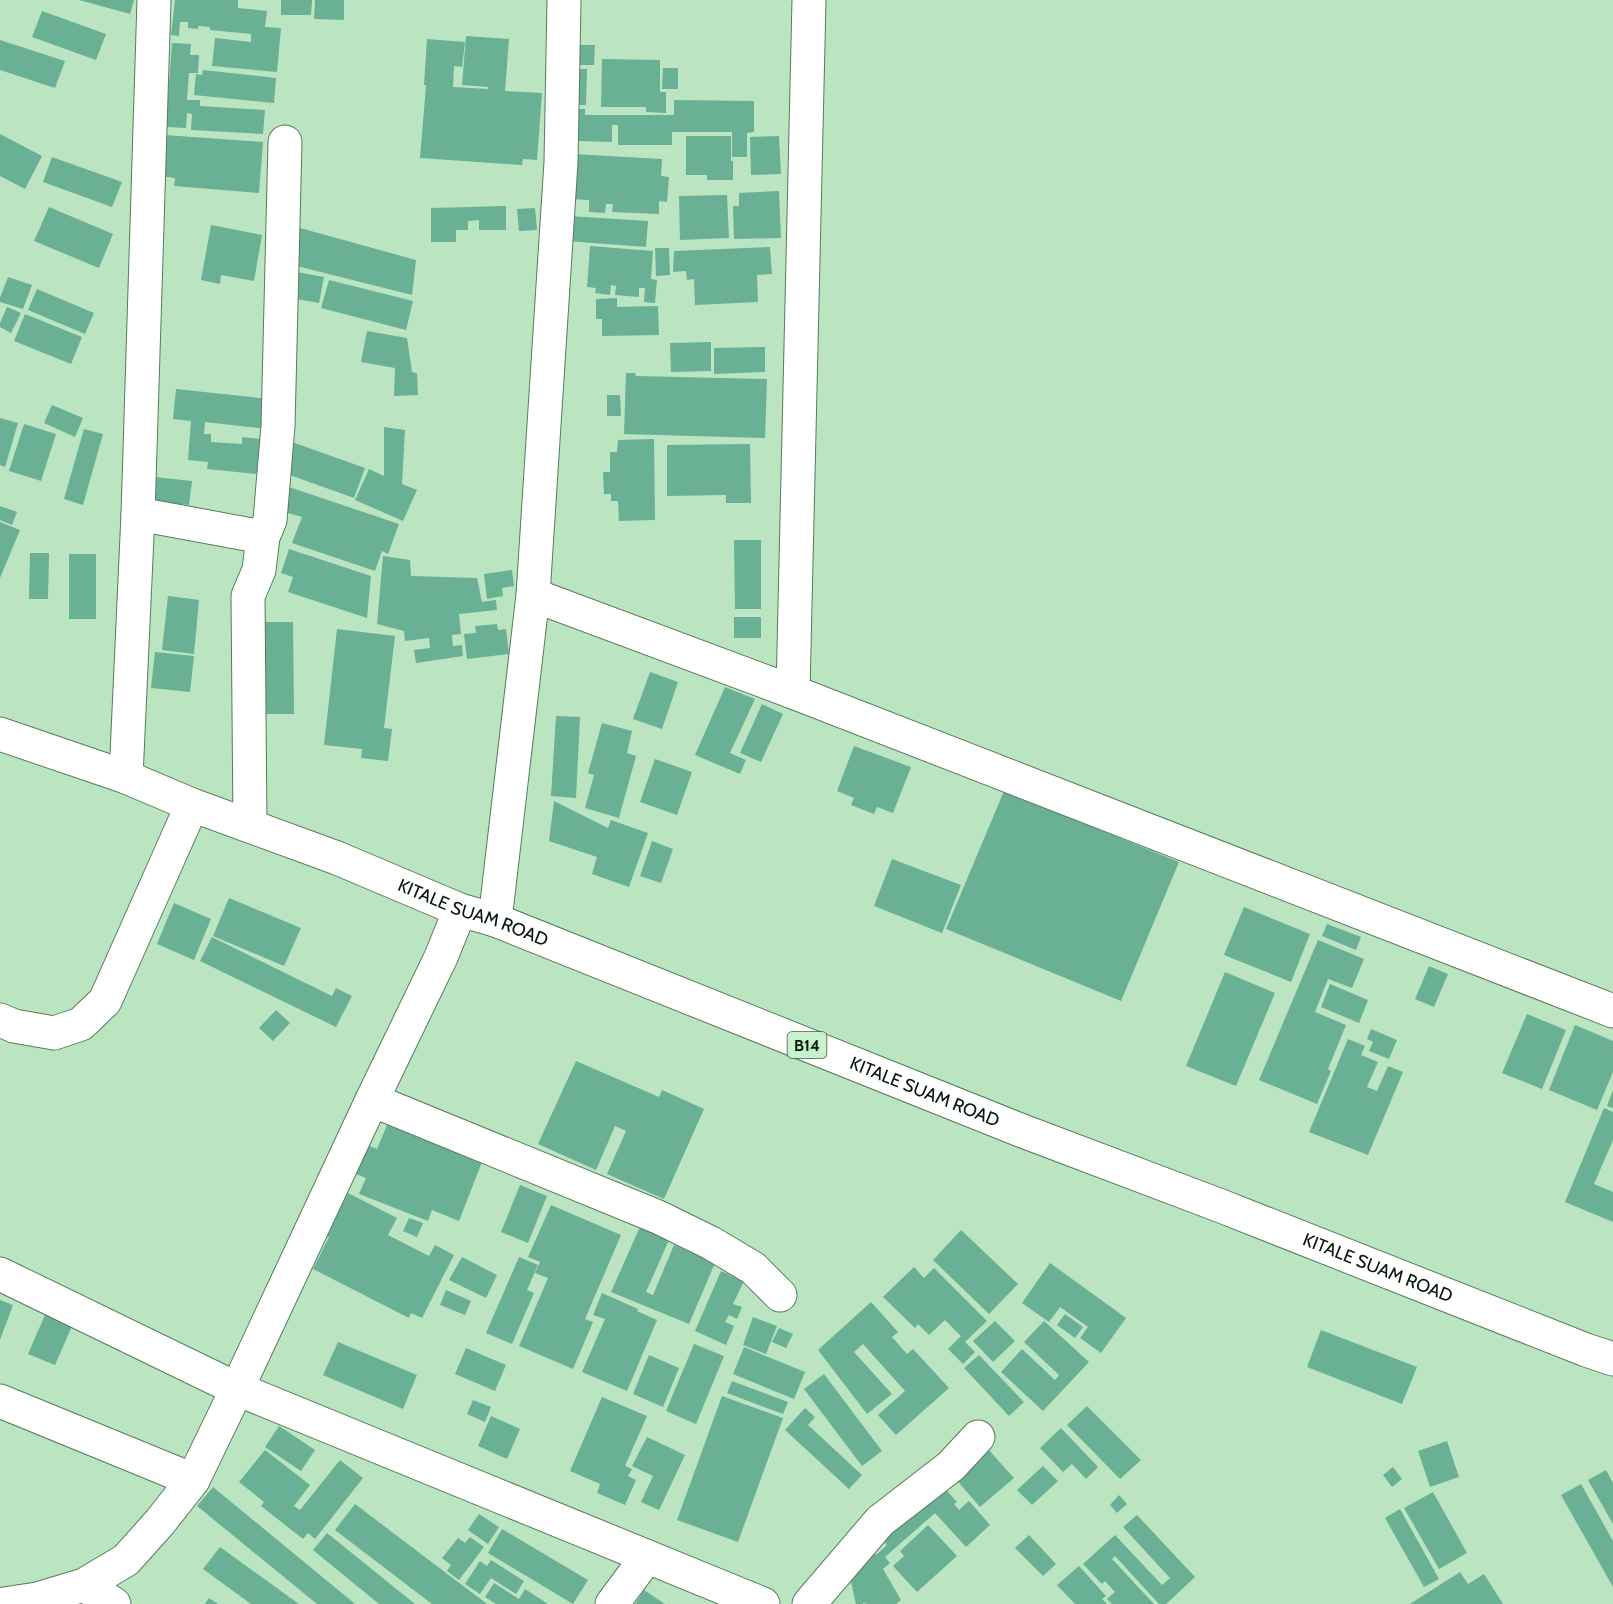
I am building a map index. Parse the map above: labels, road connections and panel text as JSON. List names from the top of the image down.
{
  "streets": {
    "main road": ["KITALE SUAM ROAD", "B14"]
  }
}
